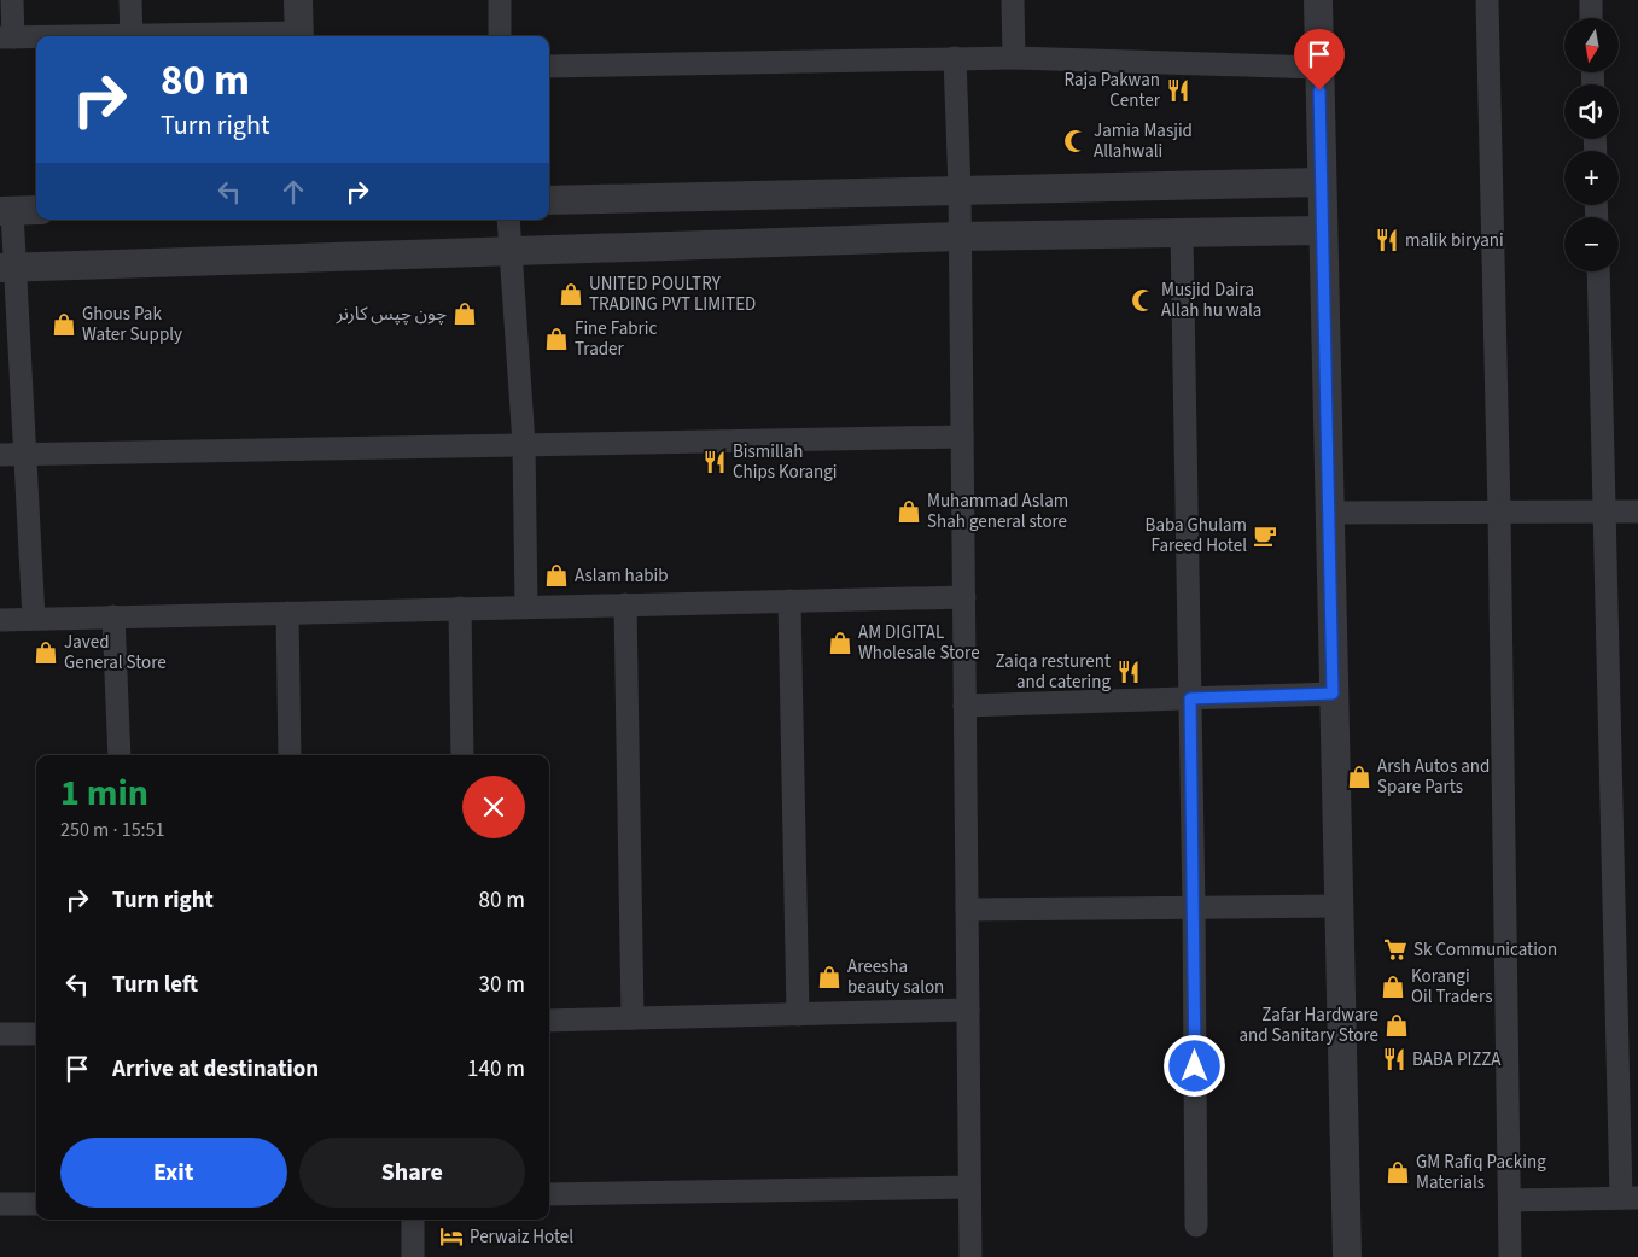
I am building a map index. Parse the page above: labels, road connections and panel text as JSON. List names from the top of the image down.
{
  "places": {
    "restaurant": [
      "Raja Pakwan Center",
      "malik biryani",
      "Bismillah Chips Korangi",
      "Zaiqa resturent and catering",
      "BABA PIZZA"
    ],
    "mosque": ["Jamia Masjid Allahwali", "Musjid Daira Allah hu wala"],
    "shop": [
      "UNITED POULTRY TRADING PVT LIMITED",
      "چون چپس کارنر",
      "Ghous Pak Water Supply",
      "Fine Fabric Trader",
      "Muhammad Aslam Shah general store",
      "Aslam habib",
      "AM DIGITAL Wholesale Store",
      "Javed General Store",
      "Arsh Autos and Spare Parts",
      "Areesha beauty salon",
      "Korangi Oil Traders",
      "Zafar Hardware and Sanitary Store",
      "GM Rafiq Packing Materials"
    ],
    "cafe": ["Baba Ghulam Fareed Hotel"],
    "supermarket": ["Sk Communication"],
    "hotel": ["Perwaiz Hotel"]
  },
  "north": "bottom",
  "page": {
    "map_buttons": ["+", "−"],
    "turn": ["80 m", "Turn right"],
    "heading": ["1 min", "250 m · 15:51"],
    "list": [
      {
        "name": "Turn right",
        "value": "80 m"
      },
      {
        "name": "Turn left",
        "value": "30 m"
      },
      {
        "name": "Arrive at destination",
        "value": "140 m"
      }
    ],
    "buttons": ["Exit", "Share"]
  }
}
